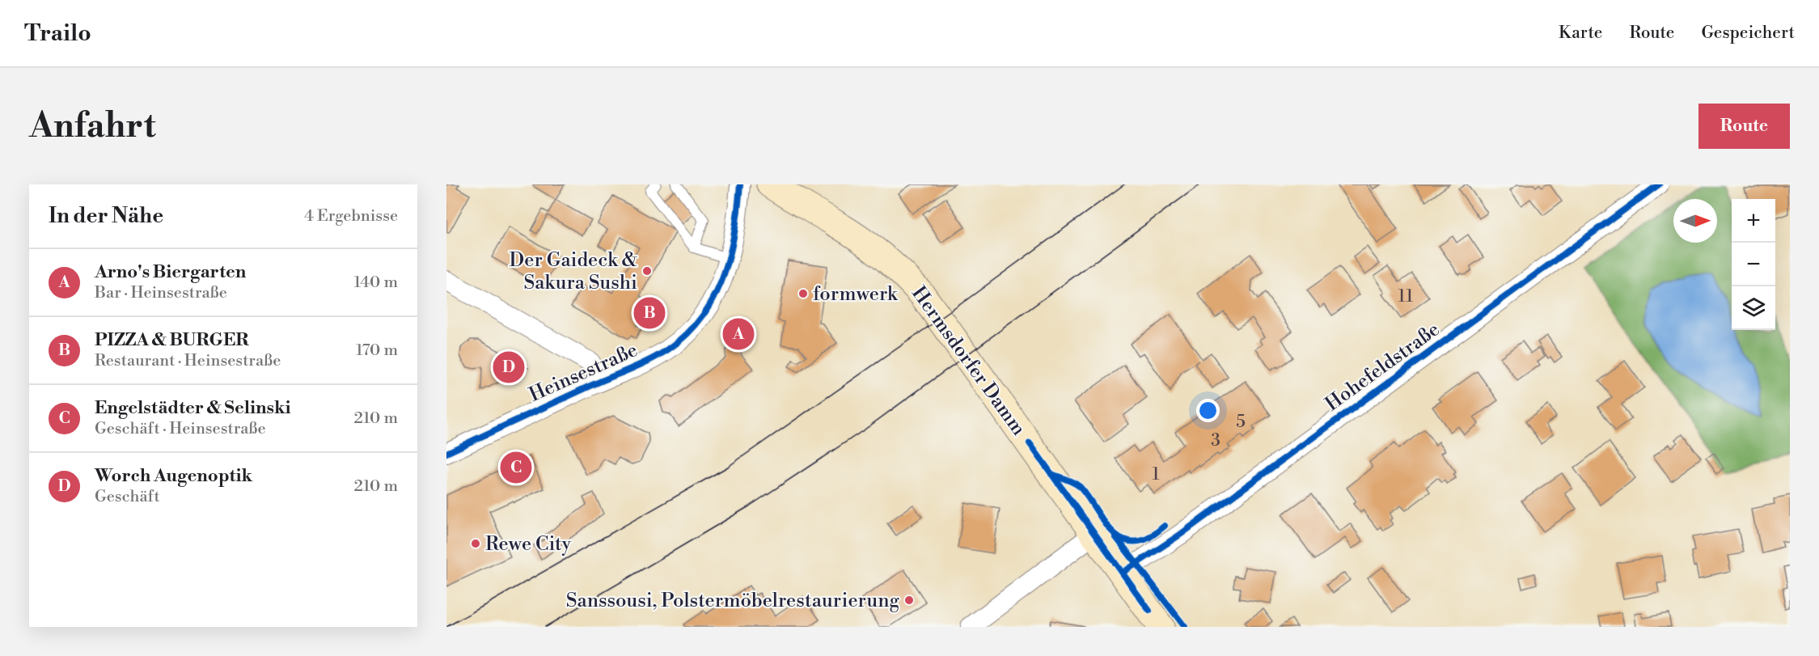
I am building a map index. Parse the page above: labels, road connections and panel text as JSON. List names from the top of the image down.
{
  "streets": {
    "main road": ["Hermsdorfer Damm"],
    "street": ["Hohefeldstraße", "Heinsestraße"]
  },
  "crossings": [
    ["Hermsdorfer Damm", "Hohefeldstraße"]
  ],
  "places": [
    "Der Gaideck & Sakura Sushi",
    "formwerk",
    "Rewe City",
    "Sanssousi, Polstermöbelrestaurierung"
  ],
  "house_numbers": [
    "11",
    "5",
    "3",
    "1"
  ],
  "north": "right",
  "page": {
    "header": "Trailo",
    "nav": ["Karte", "Route", "Gespeichert"],
    "buttons": "Route",
    "title": "Anfahrt",
    "heading": ["In der Nähe", "4 Ergebnisse"],
    "map_buttons": ["+", "−"],
    "list": [
      {
        "mark": "A",
        "name": "Arno's Biergarten",
        "note": "Bar · Heinsestraße",
        "value": "140 m"
      },
      {
        "mark": "B",
        "name": "PIZZA & BURGER",
        "note": "Restaurant · Heinsestraße",
        "value": "170 m"
      },
      {
        "mark": "C",
        "name": "Engelstädter & Selinski",
        "note": "Geschäft · Heinsestraße",
        "value": "210 m"
      },
      {
        "mark": "D",
        "name": "Worch Augenoptik",
        "note": "Geschäft",
        "value": "210 m"
      }
    ],
    "pins": [
      "B",
      "A",
      "D",
      "C"
    ]
  }
}
